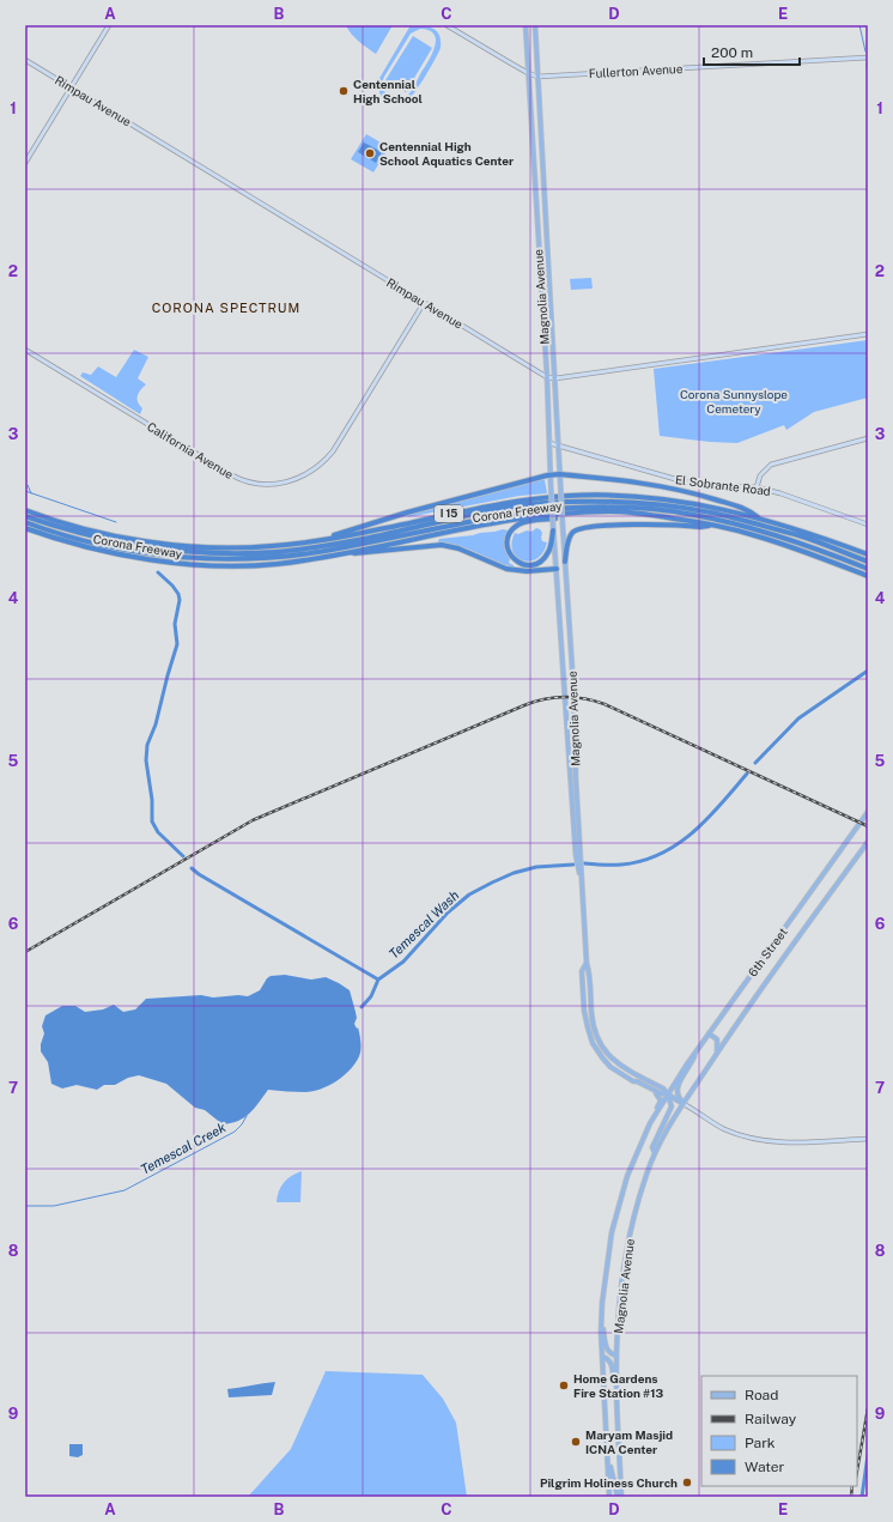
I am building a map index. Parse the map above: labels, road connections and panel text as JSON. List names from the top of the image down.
{
  "streets": {
    "highway": ["Corona Freeway", "I 15"],
    "main road": [
      "Fullerton Avenue",
      "Rimpau Avenue",
      "Magnolia Avenue",
      "California Avenue",
      "El Sobrante Road",
      "6th Street"
    ]
  },
  "crossings": [
    ["Fullerton Avenue", "Magnolia Avenue"],
    ["Rimpau Avenue", "Magnolia Avenue"],
    ["Rimpau Avenue", "California Avenue"],
    ["Magnolia Avenue", "El Sobrante Road"],
    ["Magnolia Avenue", "6th Street"]
  ],
  "districts": ["CORONA SPECTRUM"],
  "water": ["Temescal Wash", "Temescal Creek"],
  "parks": ["Corona Sunnyslope Cemetery"],
  "places": [
    "Centennial High School",
    "Centennial High School Aquatics Center",
    "Home Gardens Fire Station #13",
    "Maryam Masjid ICNA Center",
    "Pilgrim Holiness Church"
  ],
  "legend": [
    "Road",
    "Railway",
    "Park",
    "Water"
  ],
  "scale_bar": "200 m",
  "grid": {
    "columns": [
      "A",
      "B",
      "C",
      "D",
      "E"
    ],
    "rows": [
      "1",
      "2",
      "3",
      "4",
      "5",
      "6",
      "7",
      "8",
      "9"
    ]
  }
}
